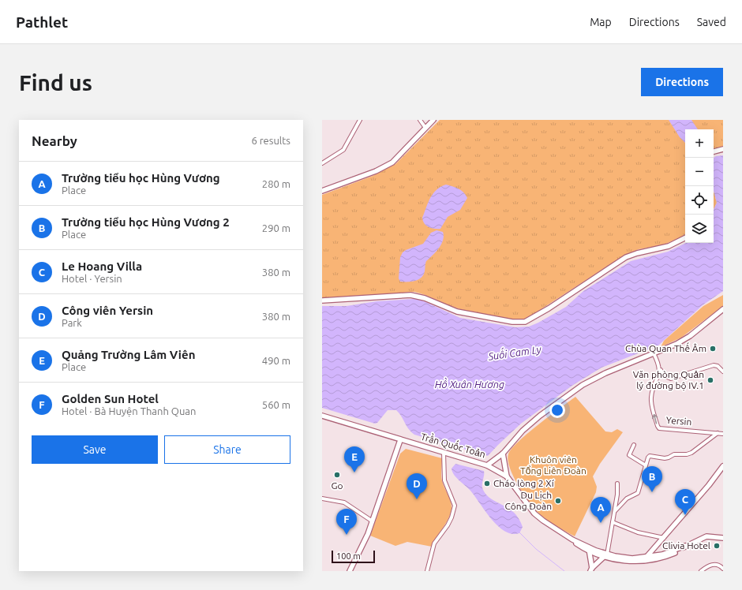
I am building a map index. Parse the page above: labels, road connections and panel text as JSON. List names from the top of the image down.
{
  "streets": {
    "main road": ["Trần Quốc Toản"],
    "street": ["Yersin"]
  },
  "water": ["Suối Cam Ly", "Hồ Xuân Hương"],
  "parks": ["Khuôn viên Tổng Liên Đoàn"],
  "places": [
    "Chùa Quan Thế Âm",
    "Văn phòng Quản lý đường bộ IV.1",
    "Go",
    "Cháo lòng 2 Xí",
    "Du Lịch Công Đoàn",
    "Clivia Hotel"
  ],
  "scale_bar": "100 m",
  "page": {
    "header": "Pathlet",
    "nav": ["Map", "Directions", "Saved"],
    "buttons": [
      "Directions",
      ["Save", "Share"]
    ],
    "title": "Find us",
    "heading": ["Nearby", "6 results"],
    "map_buttons": ["+", "−"],
    "list": [
      {
        "mark": "A",
        "name": "Trường tiểu học Hùng Vương",
        "note": "Place",
        "value": "280 m"
      },
      {
        "mark": "B",
        "name": "Trường tiểu học Hùng Vương 2",
        "note": "Place",
        "value": "290 m"
      },
      {
        "mark": "C",
        "name": "Le Hoang Villa",
        "note": "Hotel · Yersin",
        "value": "380 m"
      },
      {
        "mark": "D",
        "name": "Công viên Yersin",
        "note": "Park",
        "value": "380 m"
      },
      {
        "mark": "E",
        "name": "Quảng Trường Lâm Viên",
        "note": "Place",
        "value": "490 m"
      },
      {
        "mark": "F",
        "name": "Golden Sun Hotel",
        "note": "Hotel · Bà Huyện Thanh Quan",
        "value": "560 m"
      }
    ],
    "pins": [
      "E",
      "B",
      "D",
      "C",
      "A",
      "F"
    ],
    "scale": "100 m"
  }
}
